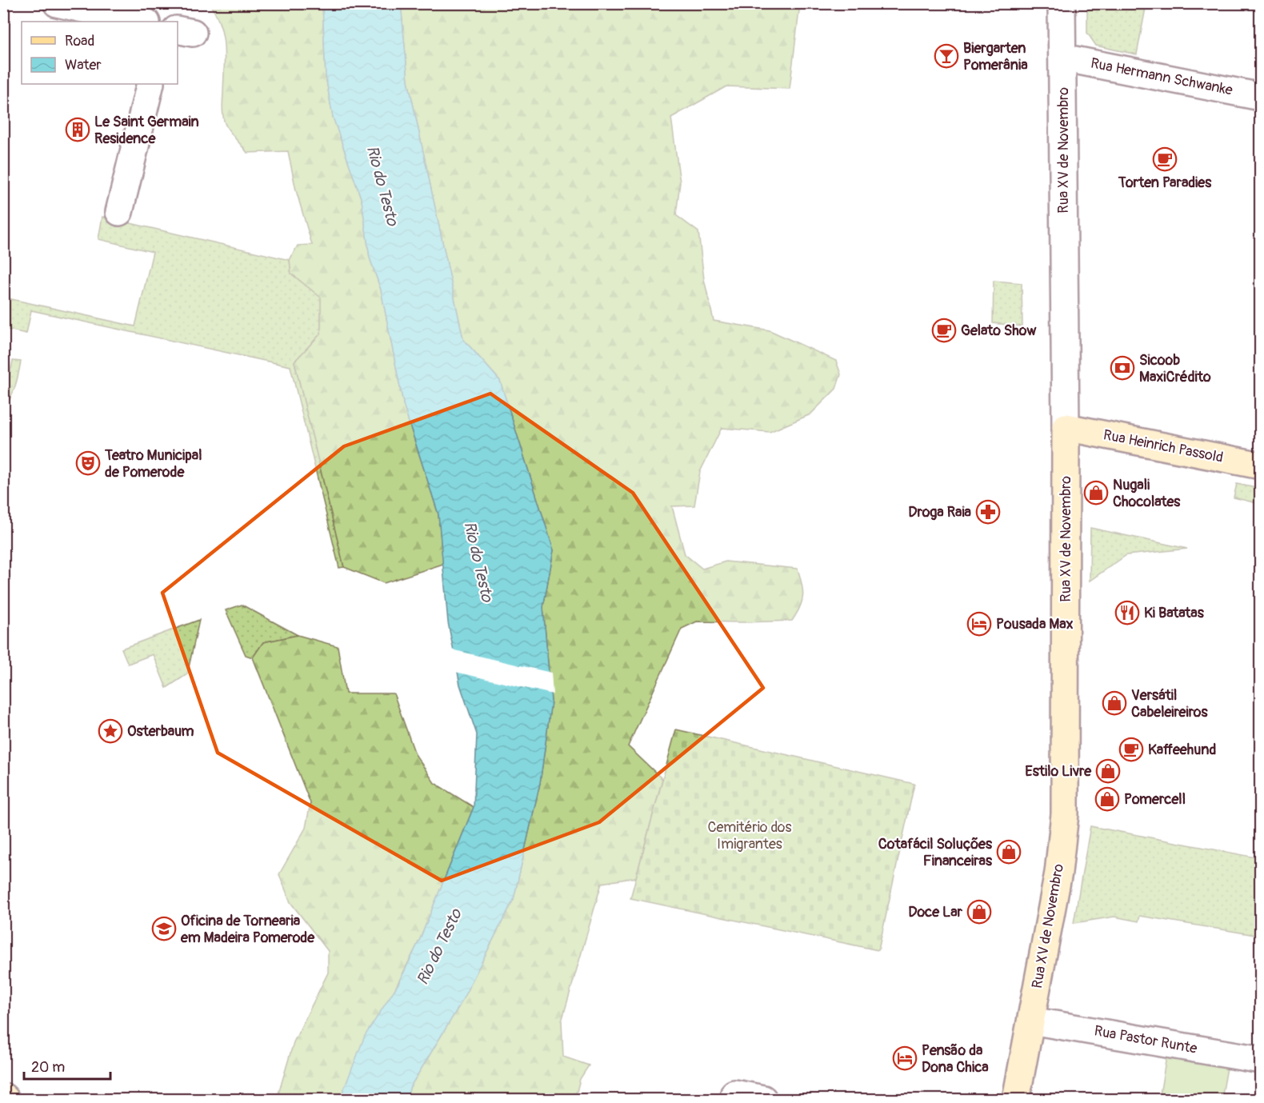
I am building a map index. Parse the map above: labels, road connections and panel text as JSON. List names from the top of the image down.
{
  "streets": {
    "main road": ["Rua XV de Novembro", "Rua Heinrich Passold"],
    "street": ["Rua Hermann Schwanke", "Rua Pastor Runte"]
  },
  "crossings": [
    ["Rua Hermann Schwanke", "Rua XV de Novembro"],
    ["Rua XV de Novembro", "Rua Heinrich Passold"],
    ["Rua XV de Novembro", "Rua Pastor Runte"]
  ],
  "water": ["Rio do Testo"],
  "parks": ["Cemitério dos Imigrantes"],
  "places": {
    "bar": ["Biergarten Pomerânia"],
    "building": ["Le Saint Germain Residence"],
    "cafe": ["Torten Paradies", "Gelato Show", "Kaffeehund"],
    "bank": ["Sicoob MaxiCrédito"],
    "theatre": ["Teatro Municipal de Pomerode"],
    "shop": [
      "Nugali Chocolates",
      "Versátil Cabeleireiros",
      "Estilo Livre",
      "Pomercell",
      "Cotafácil Soluções Financeiras",
      "Doce Lar"
    ],
    "pharmacy": ["Droga Raia"],
    "restaurant": ["Ki Batatas"],
    "hotel": ["Pousada Max", "Pensão da Dona Chica"],
    "place": ["Osterbaum"],
    "school or university": ["Oficina de Tornearia em Madeira Pomerode"]
  },
  "legend": ["Road", "Water"],
  "scale_bar": "20 m"
}
